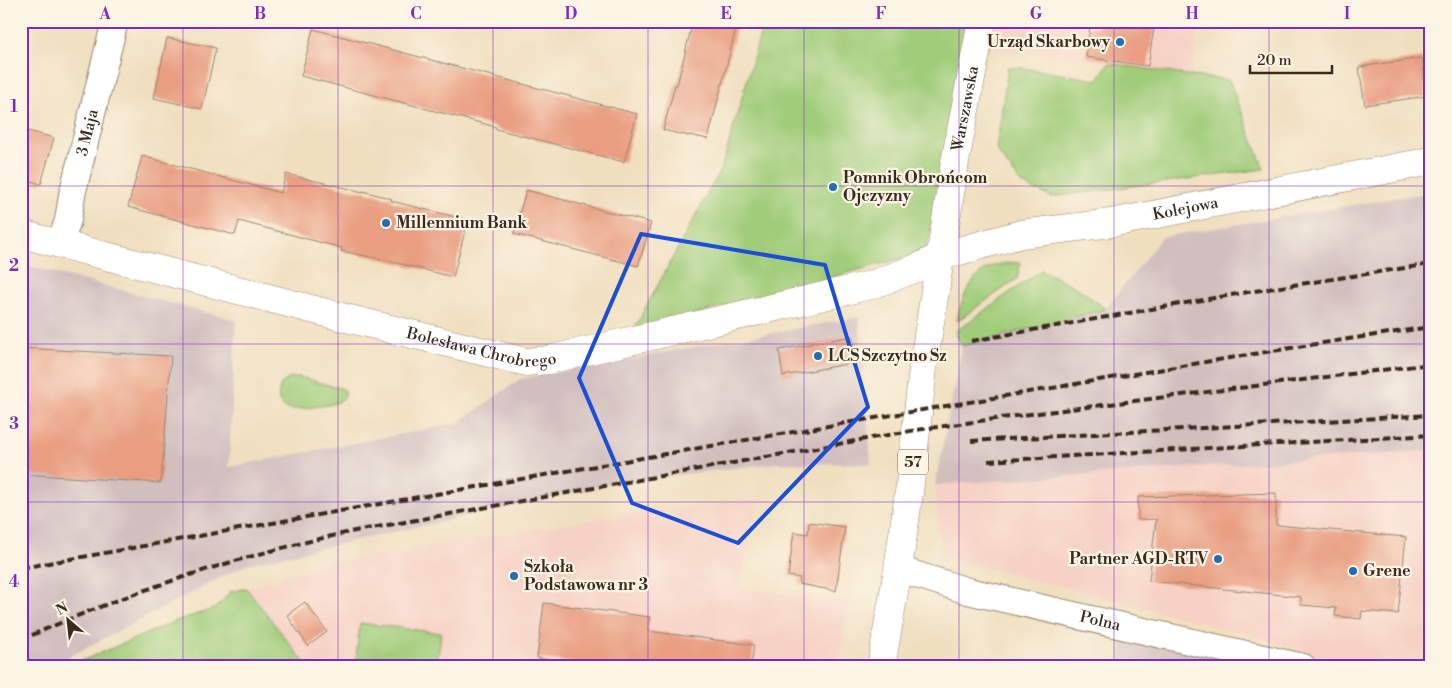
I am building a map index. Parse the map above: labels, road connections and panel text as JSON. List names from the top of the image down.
{
  "streets": {
    "street": [
      "Warszawska",
      "3 Maja",
      "Kolejowa",
      "Bolesława Chrobrego",
      "57",
      "Polna"
    ]
  },
  "crossings": [
    ["Warszawska", "Kolejowa"],
    ["Warszawska", "Bolesława Chrobrego"],
    ["Warszawska", "57"],
    ["3 Maja", "Bolesława Chrobrego"],
    ["Kolejowa", "Bolesława Chrobrego"],
    ["Kolejowa", "57"],
    ["Bolesława Chrobrego", "57"],
    ["57", "Polna"]
  ],
  "places": [
    "Urząd Skarbowy",
    "Pomnik Obrońcom Ojczyzny",
    "Millennium Bank",
    "LCS Szczytno Sz",
    "Partner AGD-RTV",
    "Grene",
    "Szkoła Podstawowa nr 3"
  ],
  "scale_bar": "20 m",
  "north": "top left",
  "grid": {
    "columns": [
      "A",
      "B",
      "C",
      "D",
      "E",
      "F",
      "G",
      "H",
      "I"
    ],
    "rows": [
      "1",
      "2",
      "3",
      "4"
    ]
  }
}
